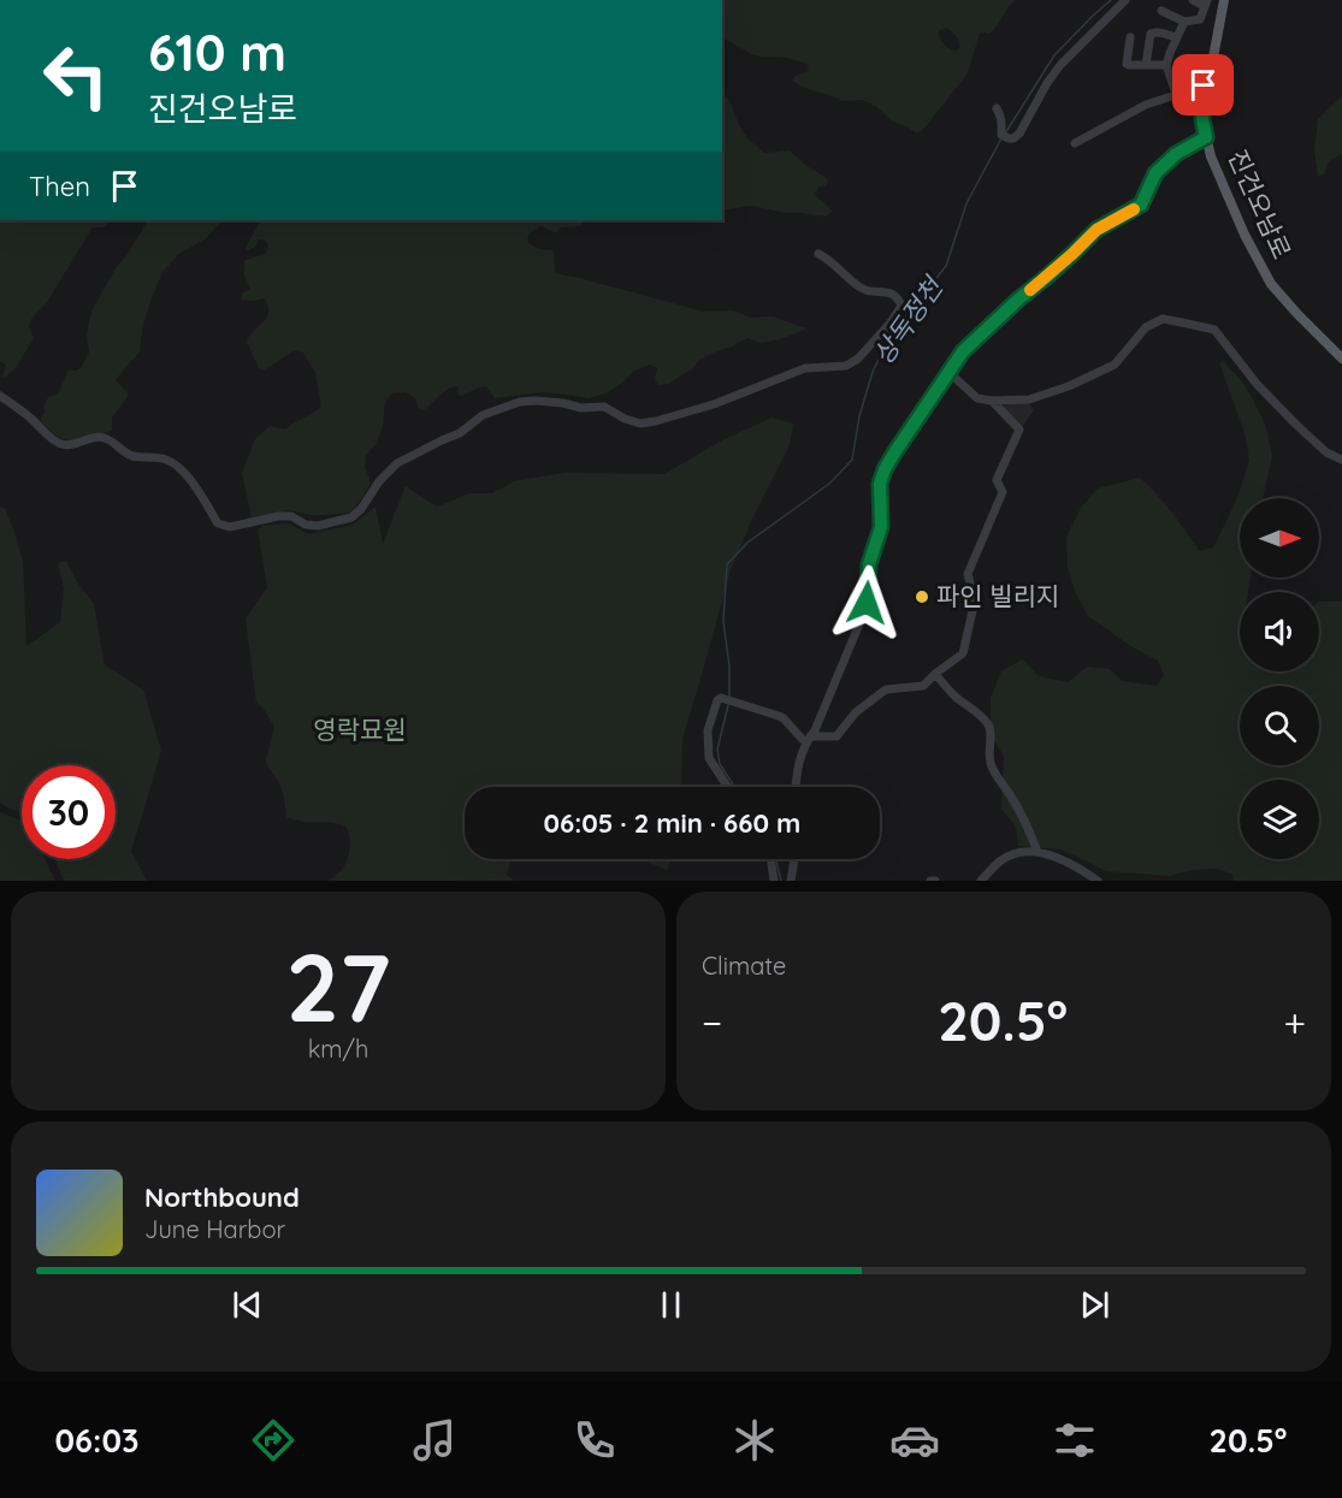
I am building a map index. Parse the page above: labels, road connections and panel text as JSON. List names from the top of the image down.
{
  "streets": {
    "main road": ["진건오남로"]
  },
  "water": ["상독정천"],
  "parks": ["영락묘원"],
  "places": ["파인 빌리지"],
  "north": "right",
  "page": {
    "turn": ["610 m", "진건오남로"],
    "then": "Then",
    "limit": "30",
    "trip": "06:05 · 2 min · 660 m",
    "tile": [
      ["27", "km/h"],
      "Climate"
    ],
    "heat": ["−", "20.5°", "+"],
    "song": ["Northbound", "June Harbor"],
    "tabs": ["06:03", "20.5°"]
  }
}
